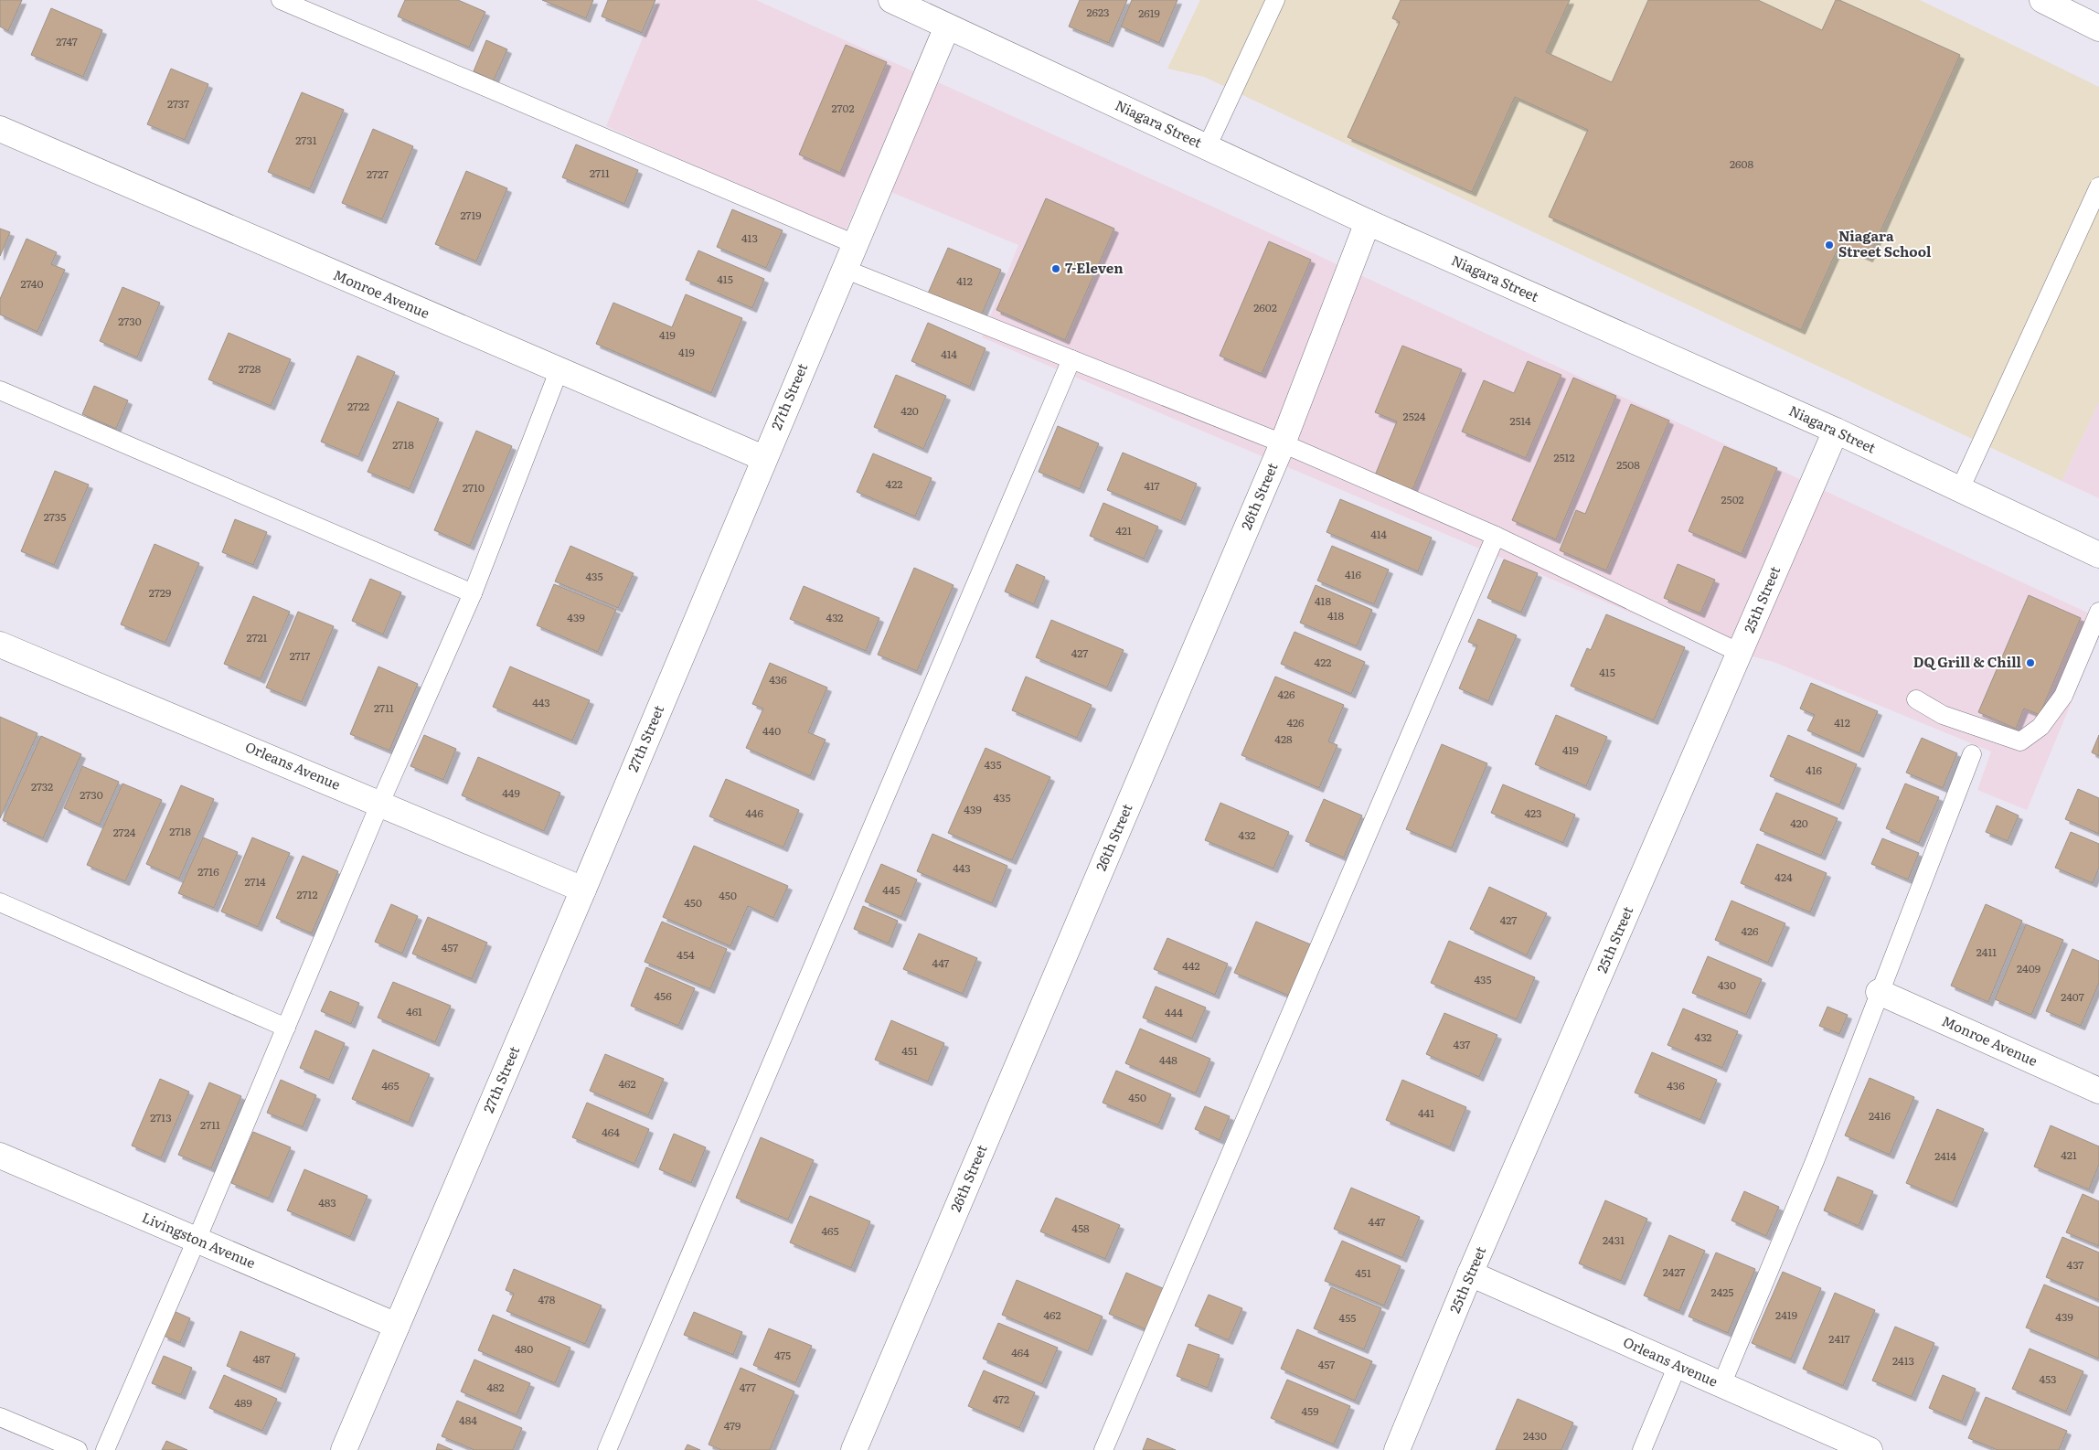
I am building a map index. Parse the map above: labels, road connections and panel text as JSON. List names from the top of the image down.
{
  "streets": {
    "street": [
      "Niagara Street",
      "Monroe Avenue",
      "27th Street",
      "26th Street",
      "25th Street",
      "Orleans Avenue",
      "Livingston Avenue"
    ]
  },
  "crossings": [
    ["Niagara Street", "27th Street"],
    ["Niagara Street", "26th Street"],
    ["Niagara Street", "25th Street"],
    ["Monroe Avenue", "27th Street"],
    ["27th Street", "Orleans Avenue"],
    ["27th Street", "Livingston Avenue"],
    ["25th Street", "Orleans Avenue"]
  ],
  "places": ["Niagara Street School", "7-Eleven", "DQ Grill & Chill"],
  "house_numbers": [
    "2623",
    "2619",
    "2747",
    "2737",
    "2702",
    "2731",
    "2608",
    "2711",
    "2727",
    "2719",
    "413",
    "415",
    "412",
    "2740",
    "2602",
    "2730",
    "419",
    "419",
    "414",
    "2728",
    "2722",
    "420",
    "2524",
    "2514",
    "2718",
    "2512",
    "2508",
    "422",
    "417",
    "2710",
    "2502",
    "2735",
    "421",
    "414",
    "416",
    "435",
    "2729",
    "418",
    "418",
    "439",
    "432",
    "2721",
    "427",
    "2717",
    "422",
    "415",
    "436",
    "426",
    "443",
    "2711",
    "426",
    "412",
    "440",
    "428",
    "419",
    "435",
    "416",
    "2732",
    "449",
    "2730",
    "435",
    "439",
    "446",
    "423",
    "420",
    "2718",
    "2724",
    "432",
    "443",
    "2716",
    "424",
    "2714",
    "445",
    "2712",
    "450",
    "450",
    "427",
    "426",
    "457",
    "2411",
    "454",
    "447",
    "442",
    "2409",
    "435",
    "430",
    "456",
    "2407",
    "461",
    "444",
    "432",
    "437",
    "451",
    "448",
    "462",
    "465",
    "436",
    "450",
    "441",
    "2416",
    "2713",
    "2711",
    "464",
    "421",
    "2414",
    "483",
    "447",
    "458",
    "465",
    "2431",
    "437",
    "2427",
    "451",
    "2425",
    "478",
    "462",
    "2419",
    "439",
    "455",
    "2417",
    "480",
    "464",
    "475",
    "487",
    "2413",
    "457",
    "453",
    "482",
    "477",
    "472",
    "489",
    "459",
    "484",
    "479",
    "2430"
  ]
}
